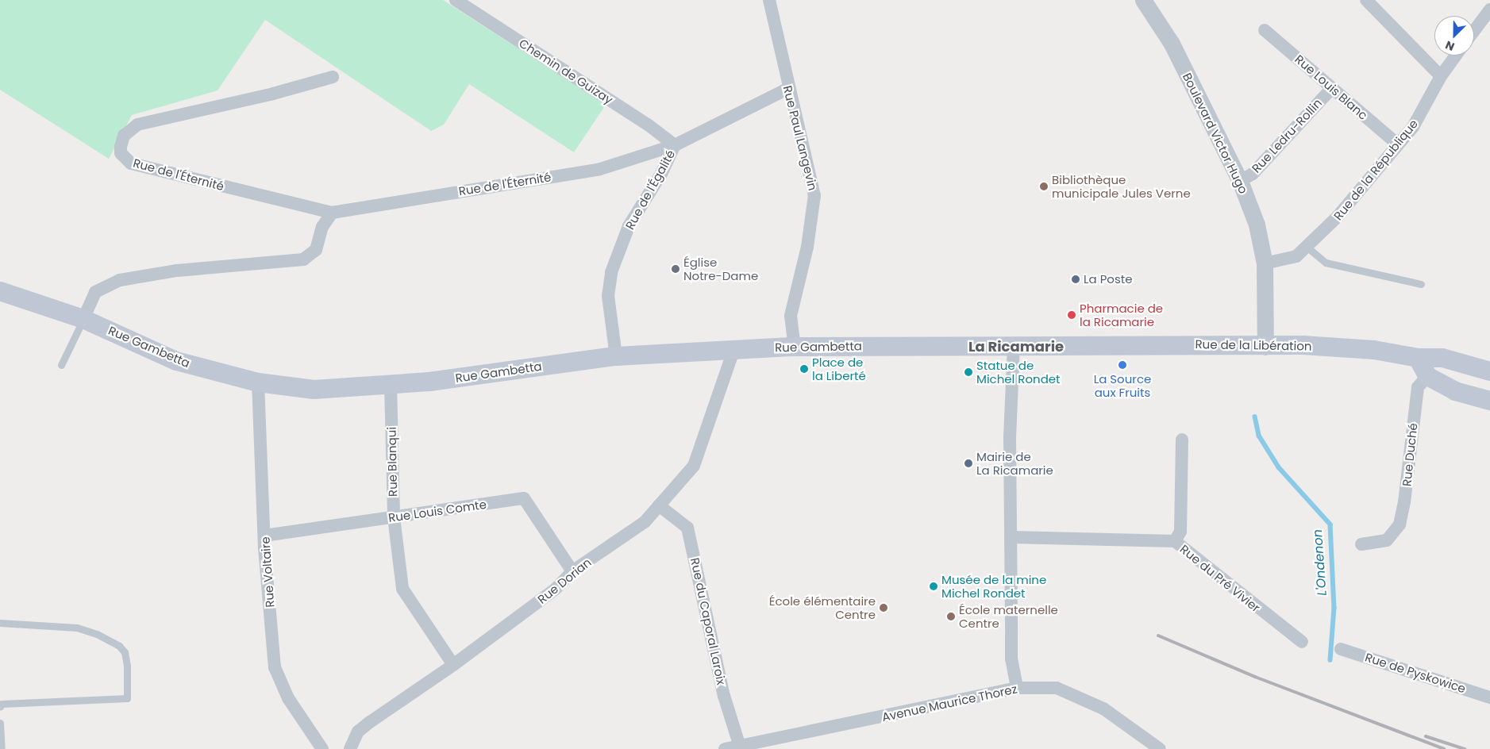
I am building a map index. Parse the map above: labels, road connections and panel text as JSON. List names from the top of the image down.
{
  "streets": {
    "main road": ["Rue de la Libération", "Rue Gambetta"],
    "street": [
      "Chemin de Guizay",
      "Rue Louis Blanc",
      "Boulevard Victor Hugo",
      "Rue Ledru-Rollin",
      "Rue Paul Langevin",
      "Rue de la République",
      "Rue de l'Éternité",
      "Rue de l'Égalité",
      "Rue Duché",
      "Rue Blanqui",
      "Rue Louis Comte",
      "Rue Voltaire",
      "Rue du Pré Vivier",
      "Rue Dorian",
      "Rue du Caporal Laroix",
      "Rue de Pyskowice",
      "Avenue Maurice Thorez"
    ]
  },
  "crossings": [
    ["Chemin de Guizay", "Rue de l'Éternité"],
    ["Chemin de Guizay", "Rue de l'Égalité"],
    ["Rue Louis Blanc", "Rue Ledru-Rollin"],
    ["Rue Louis Blanc", "Rue de la République"],
    ["Boulevard Victor Hugo", "Rue Ledru-Rollin"],
    ["Boulevard Victor Hugo", "Rue de la République"],
    ["Boulevard Victor Hugo", "Rue de la Libération"],
    ["Rue Paul Langevin", "Rue de l'Égalité"],
    ["Rue Paul Langevin", "Rue Gambetta"],
    ["Rue de l'Éternité", "Rue de l'Égalité"],
    ["Rue de l'Égalité", "Rue Gambetta"],
    ["Rue de la Libération", "Rue Gambetta"],
    ["Rue Gambetta", "Rue Blanqui"],
    ["Rue Gambetta", "Rue Voltaire"],
    ["Rue Gambetta", "Rue Dorian"],
    ["Rue Blanqui", "Rue Louis Comte"],
    ["Rue Blanqui", "Rue Dorian"],
    ["Rue Louis Comte", "Rue Voltaire"],
    ["Rue Louis Comte", "Rue Dorian"],
    ["Rue Dorian", "Rue du Caporal Laroix"],
    ["Rue du Caporal Laroix", "Avenue Maurice Thorez"]
  ],
  "districts": ["La Ricamarie"],
  "water": ["L'Ondenon"],
  "places": [
    "Bibliothèque municipale Jules Verne",
    "Église Notre-Dame",
    "La Poste",
    "Pharmacie de la Ricamarie",
    "La Source aux Fruits",
    "Place de la Liberté",
    "Statue de Michel Rondet",
    "Mairie de La Ricamarie",
    "Musée de la mine Michel Rondet",
    "École élémentaire Centre",
    "École maternelle Centre"
  ],
  "north": "bottom left"
}
